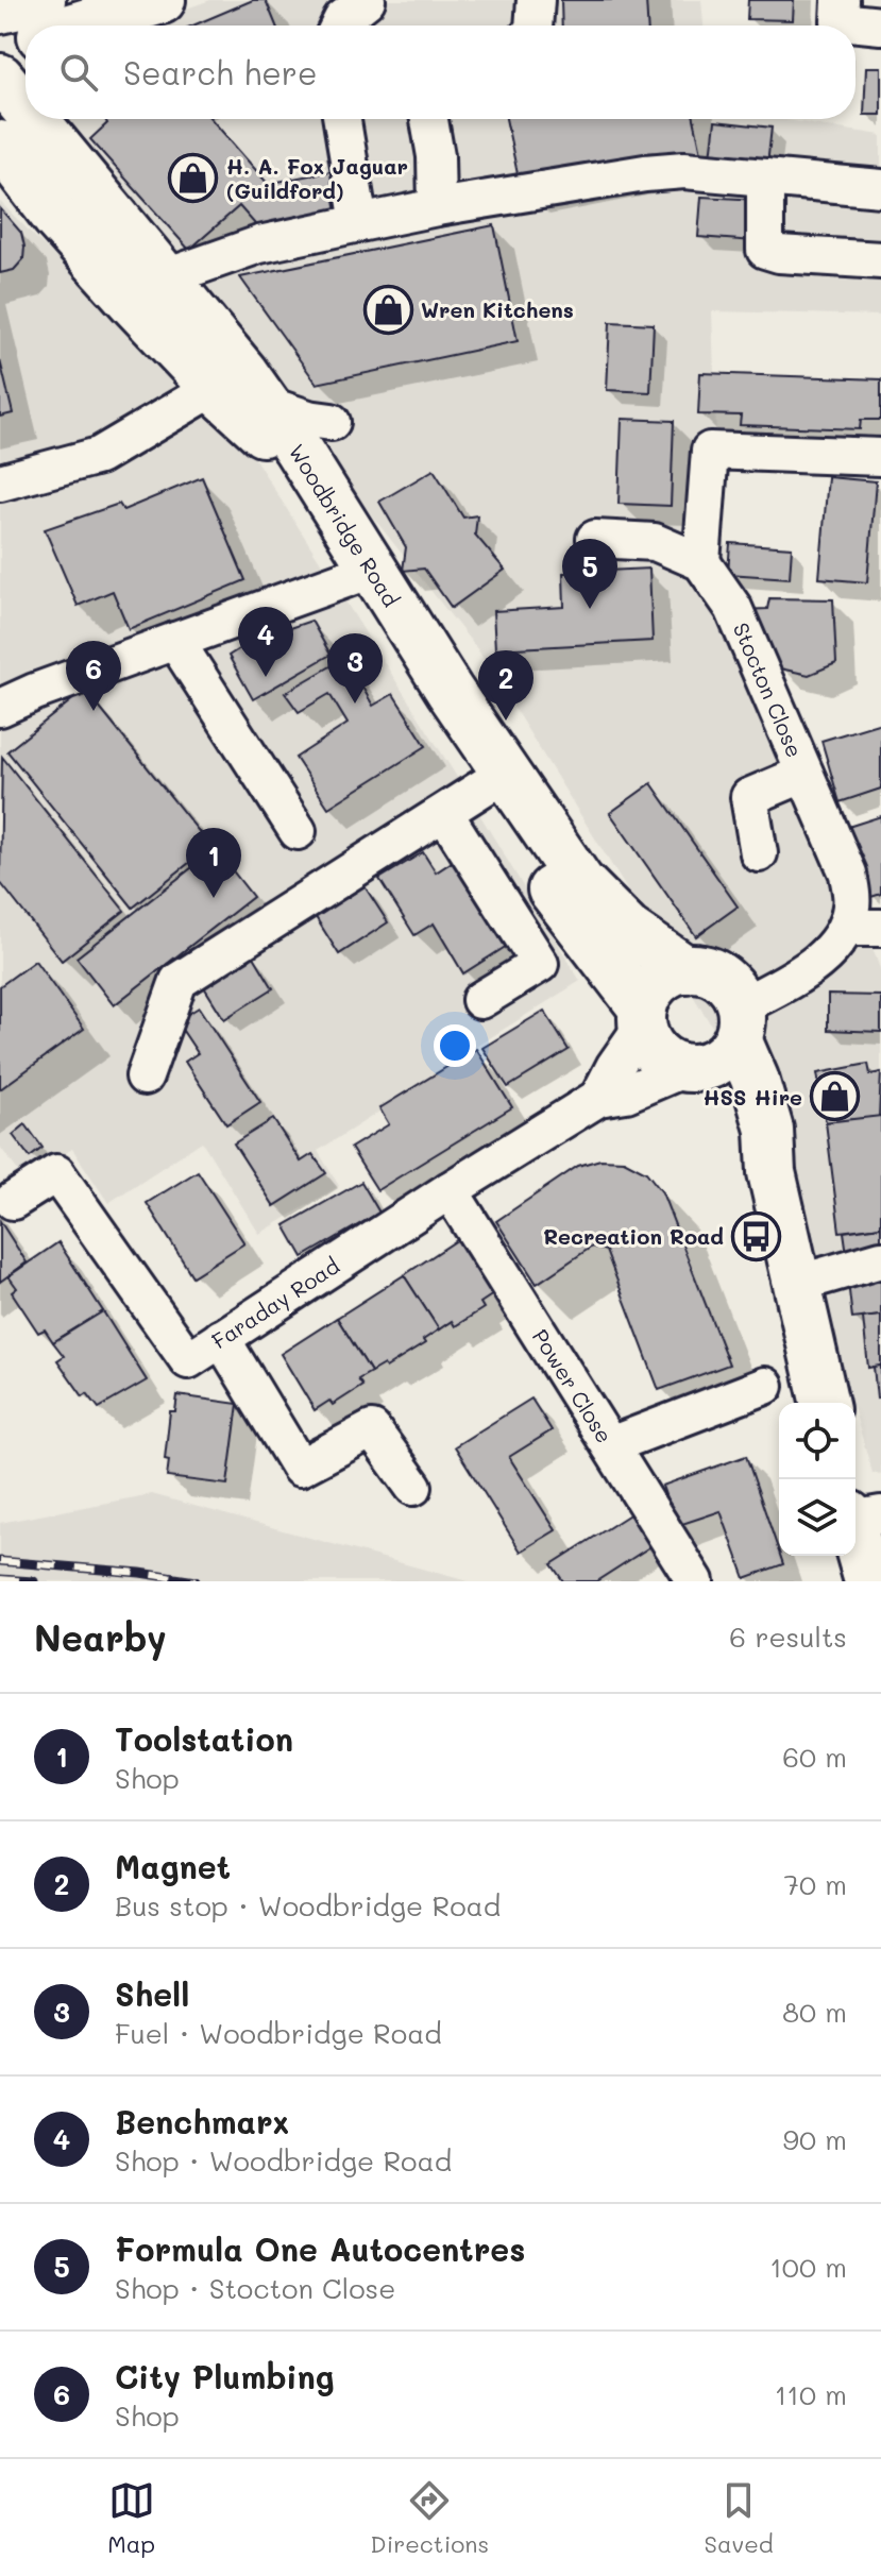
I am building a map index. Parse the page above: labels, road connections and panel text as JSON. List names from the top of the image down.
{
  "streets": {
    "main road": ["Woodbridge Road"],
    "street": ["Stocton Close", "Faraday Road", "Power Close"]
  },
  "crossings": [
    ["Woodbridge Road", "Stocton Close"],
    ["Woodbridge Road", "Faraday Road"],
    ["Stocton Close", "Faraday Road"],
    ["Faraday Road", "Power Close"]
  ],
  "places": {
    "shop": ["H. A. Fox Jaguar (Guildford)", "Wren Kitchens", "HSS Hire"],
    "bus stop": ["Recreation Road"]
  },
  "page": {
    "search": "Search here",
    "pins": [
      "5",
      "4",
      "3",
      "6",
      "2",
      "1"
    ],
    "heading": ["Nearby", "6 results"],
    "list": [
      {
        "mark": "1",
        "name": "Toolstation",
        "note": "Shop",
        "value": "60 m"
      },
      {
        "mark": "2",
        "name": "Magnet",
        "note": "Bus stop · Woodbridge Road",
        "value": "70 m"
      },
      {
        "mark": "3",
        "name": "Shell",
        "note": "Fuel · Woodbridge Road",
        "value": "80 m"
      },
      {
        "mark": "4",
        "name": "Benchmarx",
        "note": "Shop · Woodbridge Road",
        "value": "90 m"
      },
      {
        "mark": "5",
        "name": "Formula One Autocentres",
        "note": "Shop · Stocton Close",
        "value": "100 m"
      },
      {
        "mark": "6",
        "name": "City Plumbing",
        "note": "Shop",
        "value": "110 m"
      }
    ],
    "nav": ["Map", "Directions", "Saved"]
  }
}
